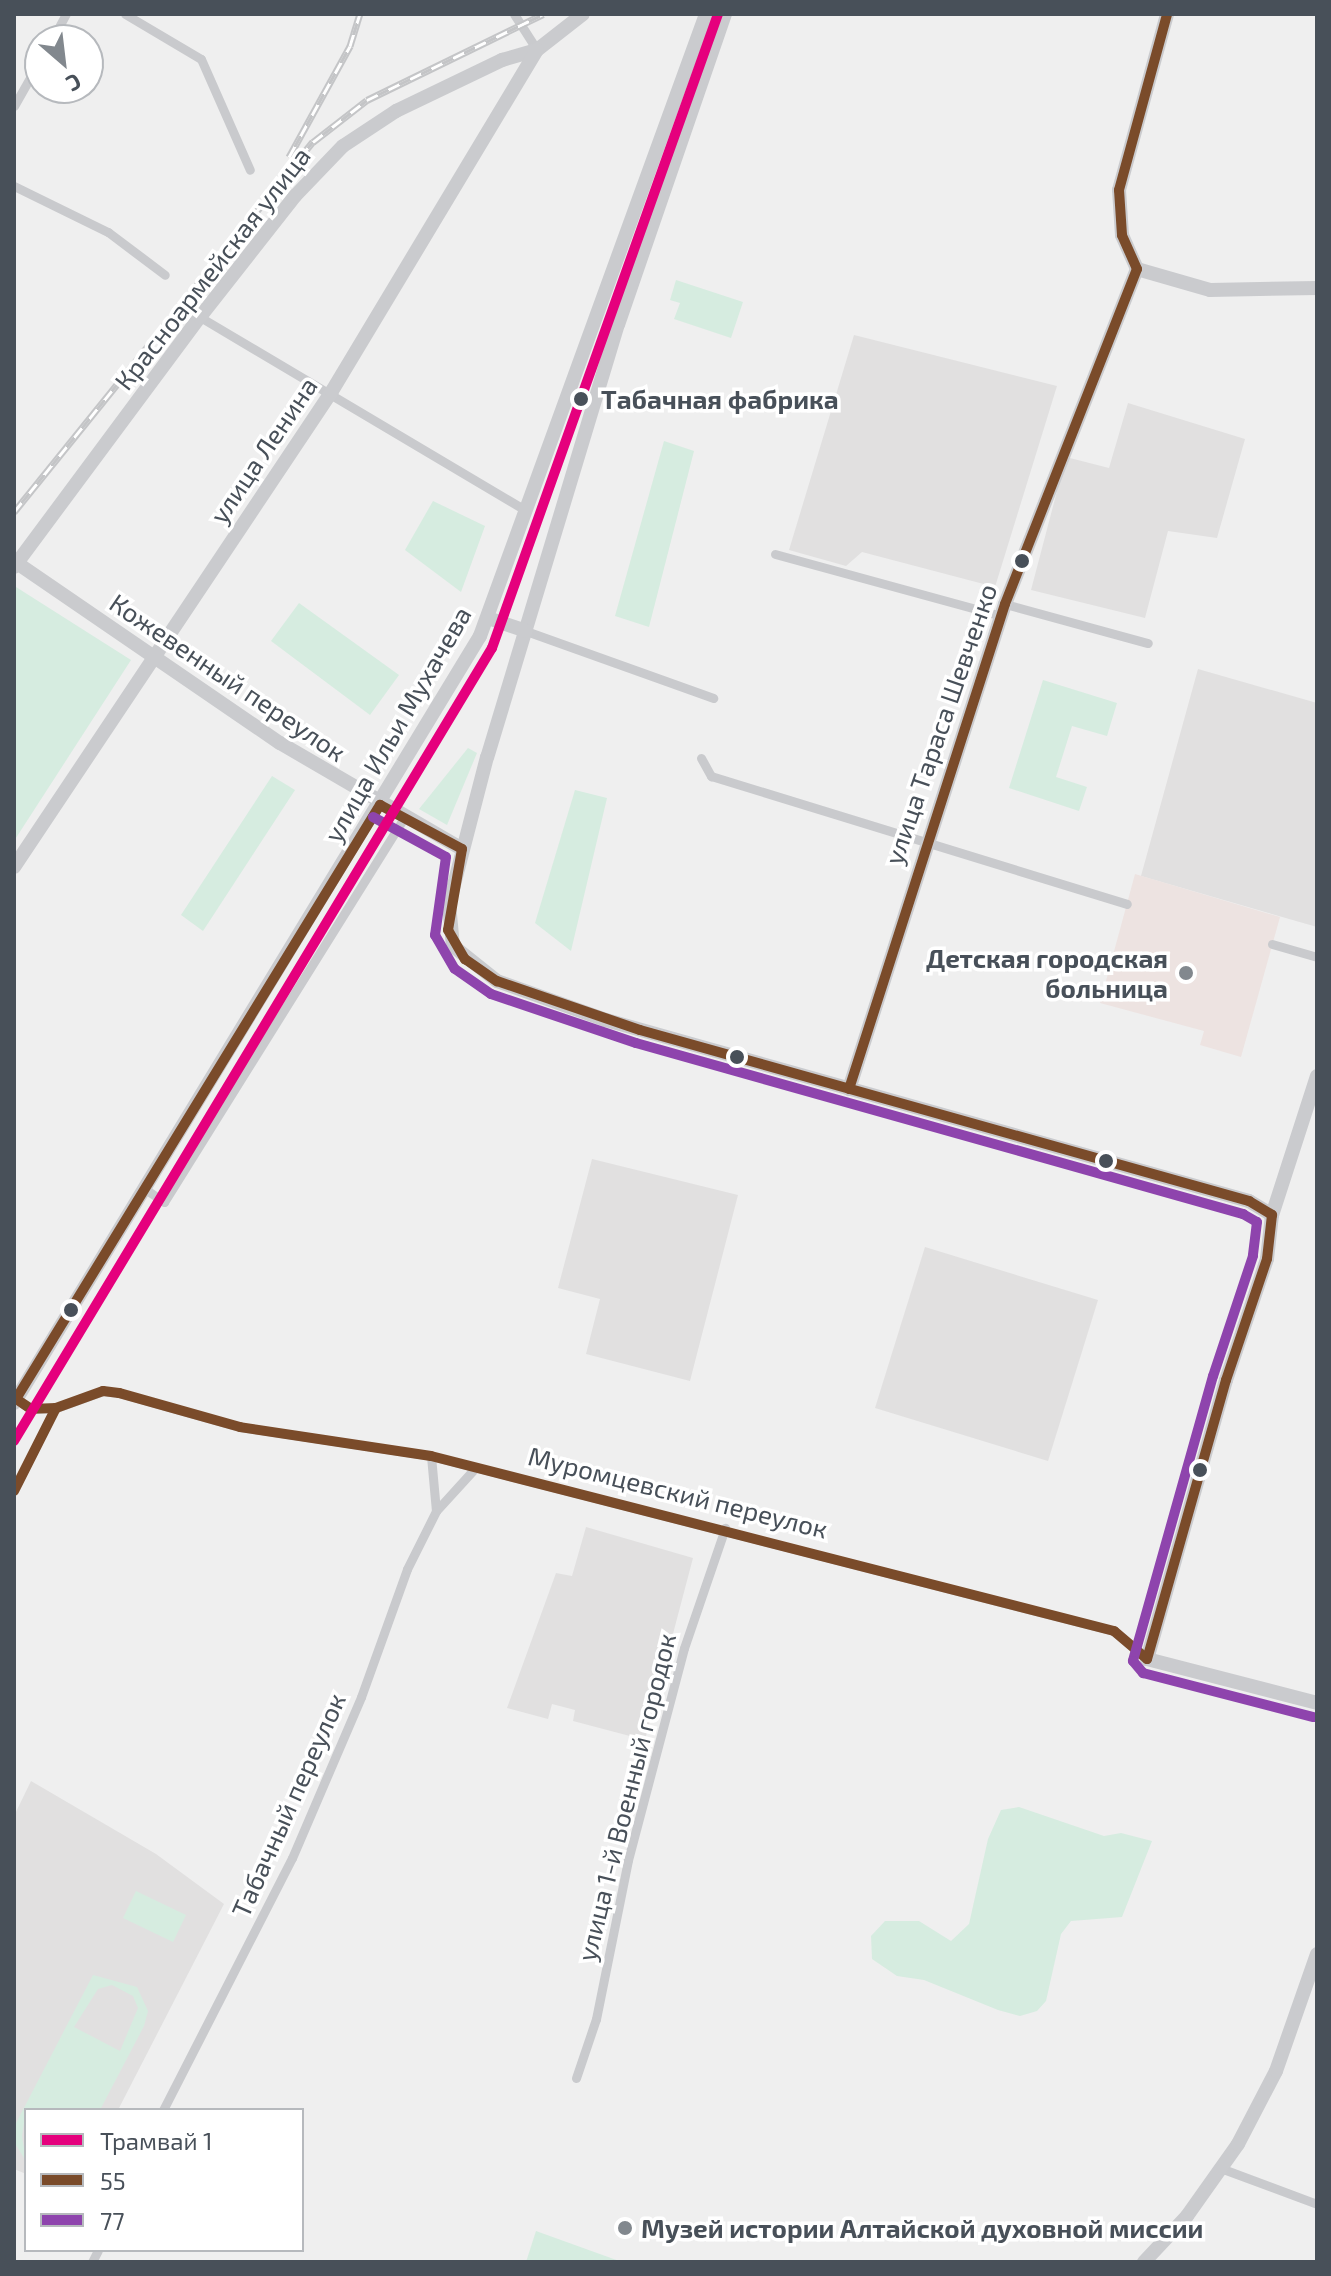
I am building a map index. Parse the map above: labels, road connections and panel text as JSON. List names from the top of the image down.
{
  "streets": {
    "main road": [
      "Красноармейская улица",
      "улица Ленина",
      "Кожевенный переулок",
      "улица Ильи Мухачева",
      "улица Тараса Шевченко",
      "Муромцевский переулок"
    ],
    "street": ["улица 1-й Военный городок", "Табачный переулок"]
  },
  "crossings": [
    ["Красноармейская улица", "улица Ленина"],
    ["Красноармейская улица", "Кожевенный переулок"],
    ["улица Ленина", "Кожевенный переулок"],
    ["Кожевенный переулок", "улица Ильи Мухачева"],
    ["улица Ильи Мухачева", "Муромцевский переулок"],
    ["Муромцевский переулок", "улица 1-й Военный городок"],
    ["Муромцевский переулок", "Табачный переулок"]
  ],
  "places": ["Табачная фабрика", "Детская городская больница", "Музей истории Алтайской духовной миссии"],
  "lines": ["tram line 1", "transit line 55", "transit line 77"],
  "legend": ["Трамвай 1", "55", "77"],
  "north": "bottom right"
}
